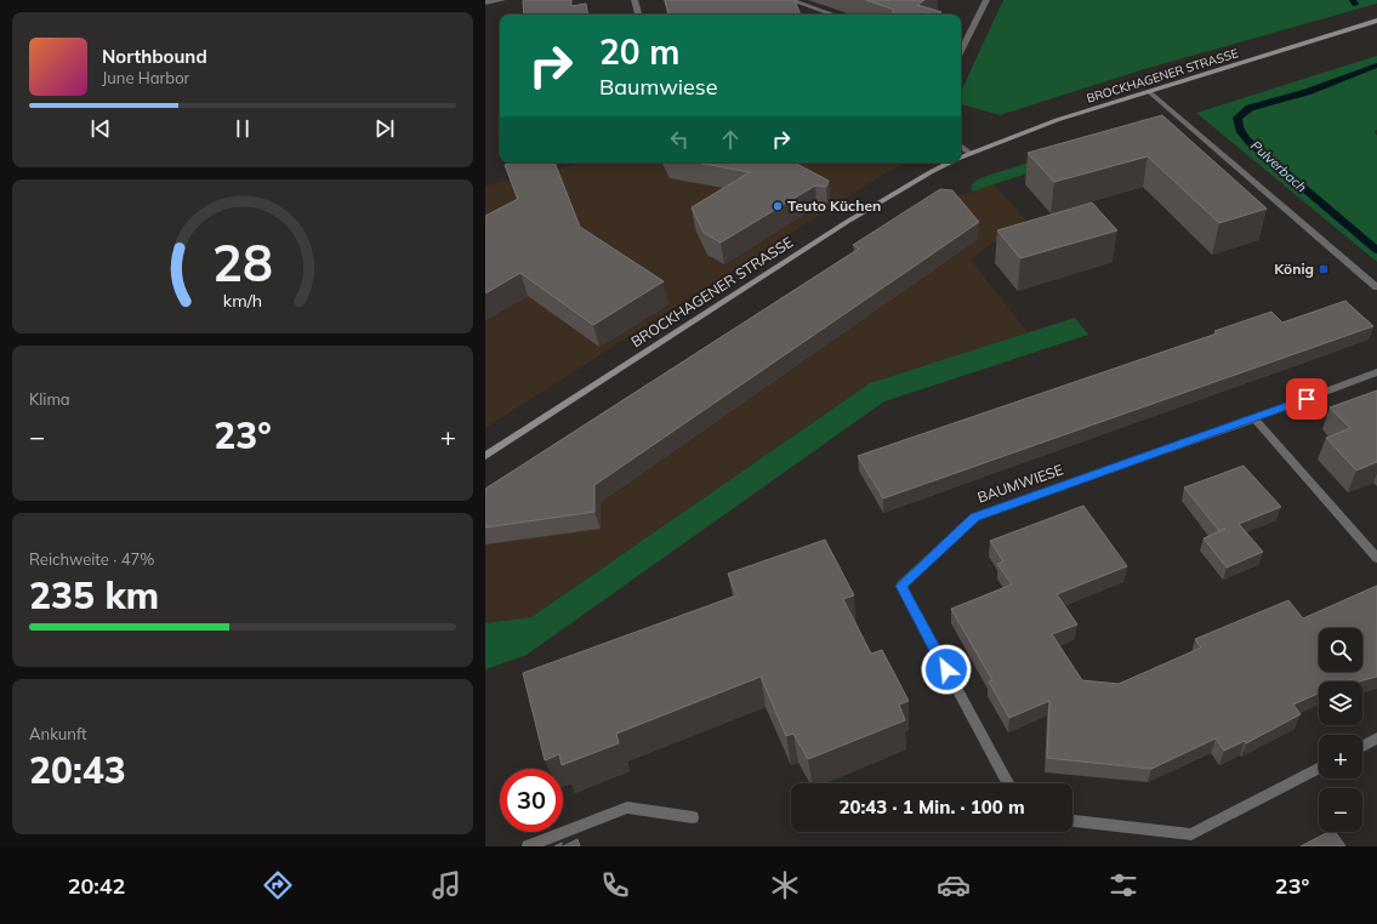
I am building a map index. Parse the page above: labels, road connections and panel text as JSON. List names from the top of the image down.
{
  "streets": {
    "main road": ["BROCKHAGENER STRASSE"],
    "street": ["BAUMWIESE"]
  },
  "water": ["Pulverbach"],
  "places": {
    "other": ["Teuto Küchen"],
    "transit": ["König"]
  },
  "page": {
    "turn": ["20 m", "Baumwiese"],
    "song": ["Northbound", "June Harbor"],
    "tile": [
      "Klima",
      ["Reichweite · 47%", "235 km"],
      ["Ankunft", "20:43"]
    ],
    "heat": ["−", "23°", "+"],
    "map_buttons": ["+", "−"],
    "limit": "30",
    "trip": "20:43 · 1 Min. · 100 m",
    "tabs": ["20:42", "23°"],
    "gauge": ["28", "km/h"]
  }
}
